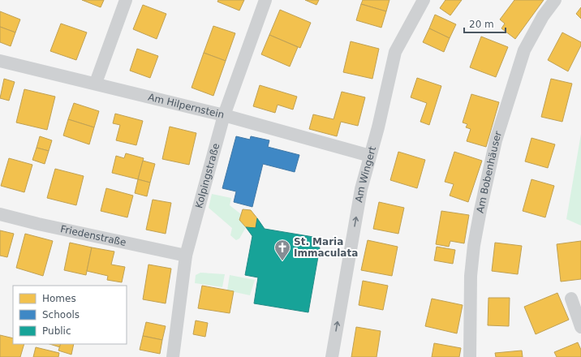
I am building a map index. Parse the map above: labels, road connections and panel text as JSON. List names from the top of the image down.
{
  "streets": {
    "street": [
      "Am Hilpernstein",
      "Am Bobenhäuser",
      "Am Wingert",
      "Kolpingstraße",
      "Friedenstraße"
    ]
  },
  "crossings": [
    ["Am Hilpernstein", "Am Wingert"],
    ["Am Hilpernstein", "Kolpingstraße"],
    ["Kolpingstraße", "Friedenstraße"]
  ],
  "one_way": ["Am Wingert"],
  "places": {
    "church": ["St. Maria Immaculata"]
  },
  "legend": ["Homes", "Schools", "Public"],
  "scale_bar": "20 m"
}
